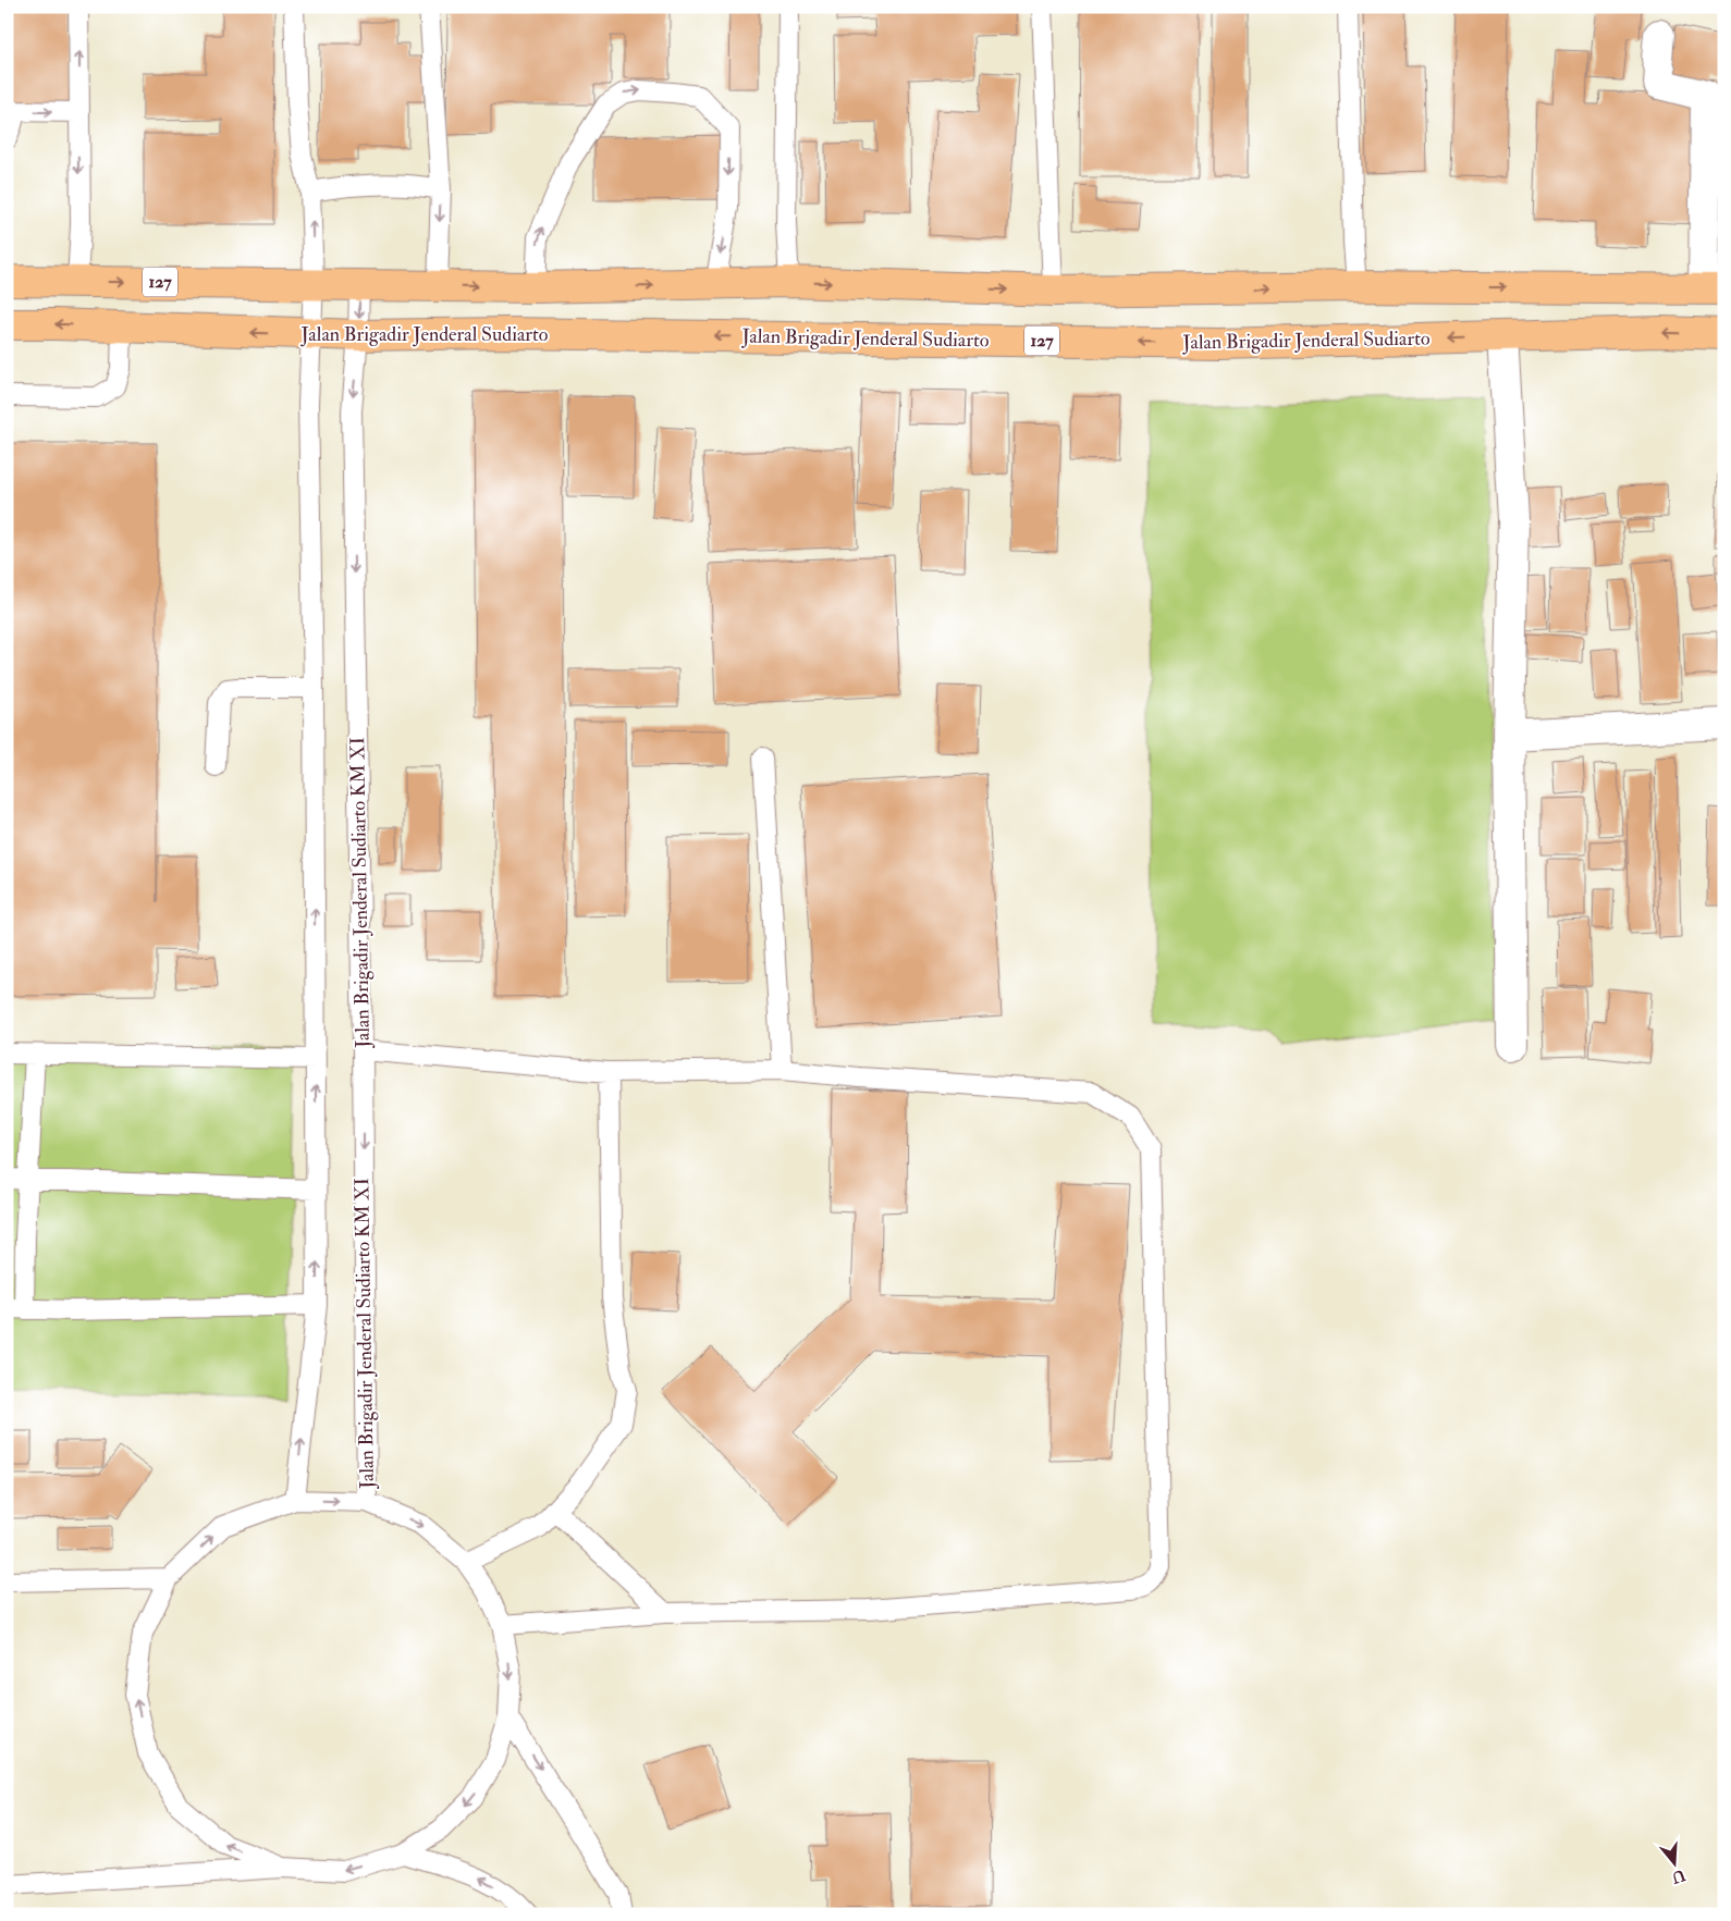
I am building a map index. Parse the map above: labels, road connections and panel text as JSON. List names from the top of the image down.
{
  "streets": {
    "main road": ["127", "Jalan Brigadir Jenderal Sudiarto"],
    "lane": ["Jalan Brigadir Jenderal Sudiarto KM XI"]
  },
  "crossings": [
    ["127", "Jalan Brigadir Jenderal Sudiarto KM XI"],
    ["Jalan Brigadir Jenderal Sudiarto", "Jalan Brigadir Jenderal Sudiarto KM XI"]
  ],
  "north": "bottom"
}
